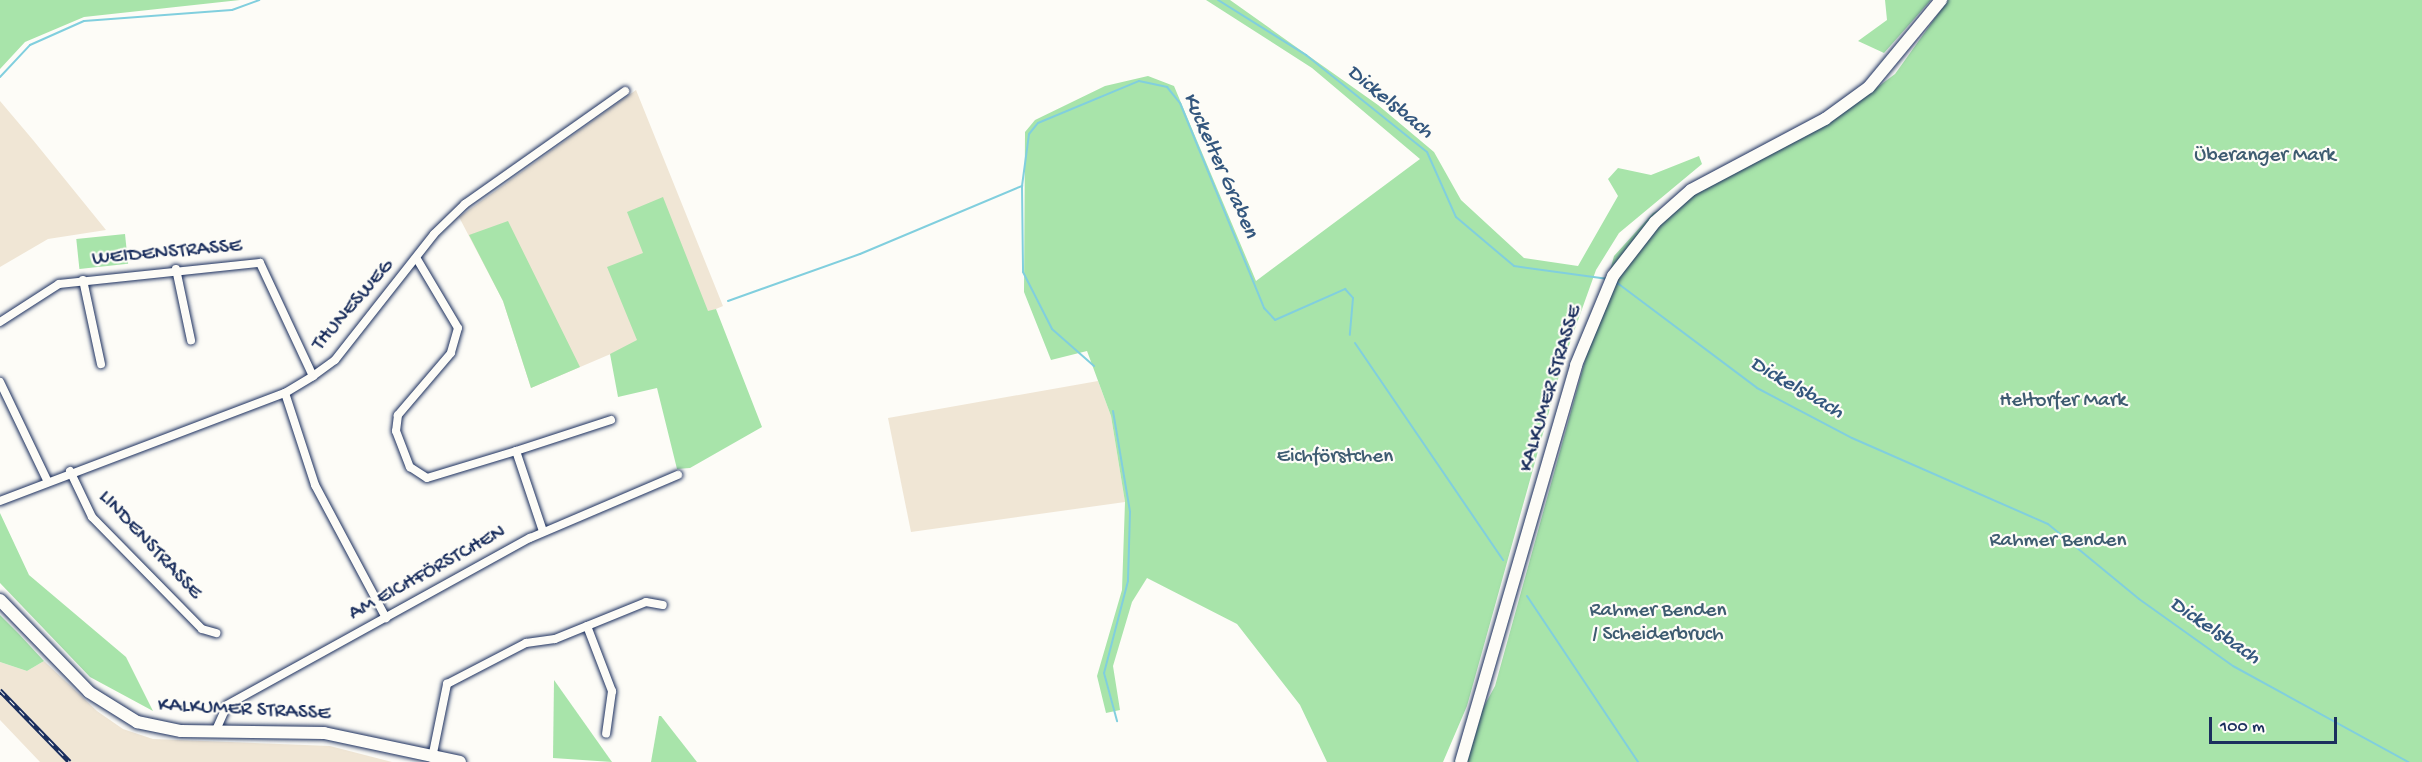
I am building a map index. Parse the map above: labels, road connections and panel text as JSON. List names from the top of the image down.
{
  "streets": {
    "main road": ["KALKUMER STRASSE"],
    "street": [
      "WEIDENSTRASSE",
      "THUNESWEG",
      "LINDENSTRASSE",
      "AM EICHFÖRSTCHEN"
    ]
  },
  "crossings": [
    ["WEIDENSTRASSE", "THUNESWEG"],
    ["THUNESWEG", "LINDENSTRASSE"],
    ["KALKUMER STRASSE", "AM EICHFÖRSTCHEN"]
  ],
  "water": ["Dickelsbach", "Kuckelter Graben"],
  "parks": [
    "Überanger Mark",
    "Heltorfer Mark",
    "Eichförstchen",
    "Rahmer Benden",
    "Rahmer Benden / Scheiderbruch"
  ],
  "scale_bar": "100 m"
}
